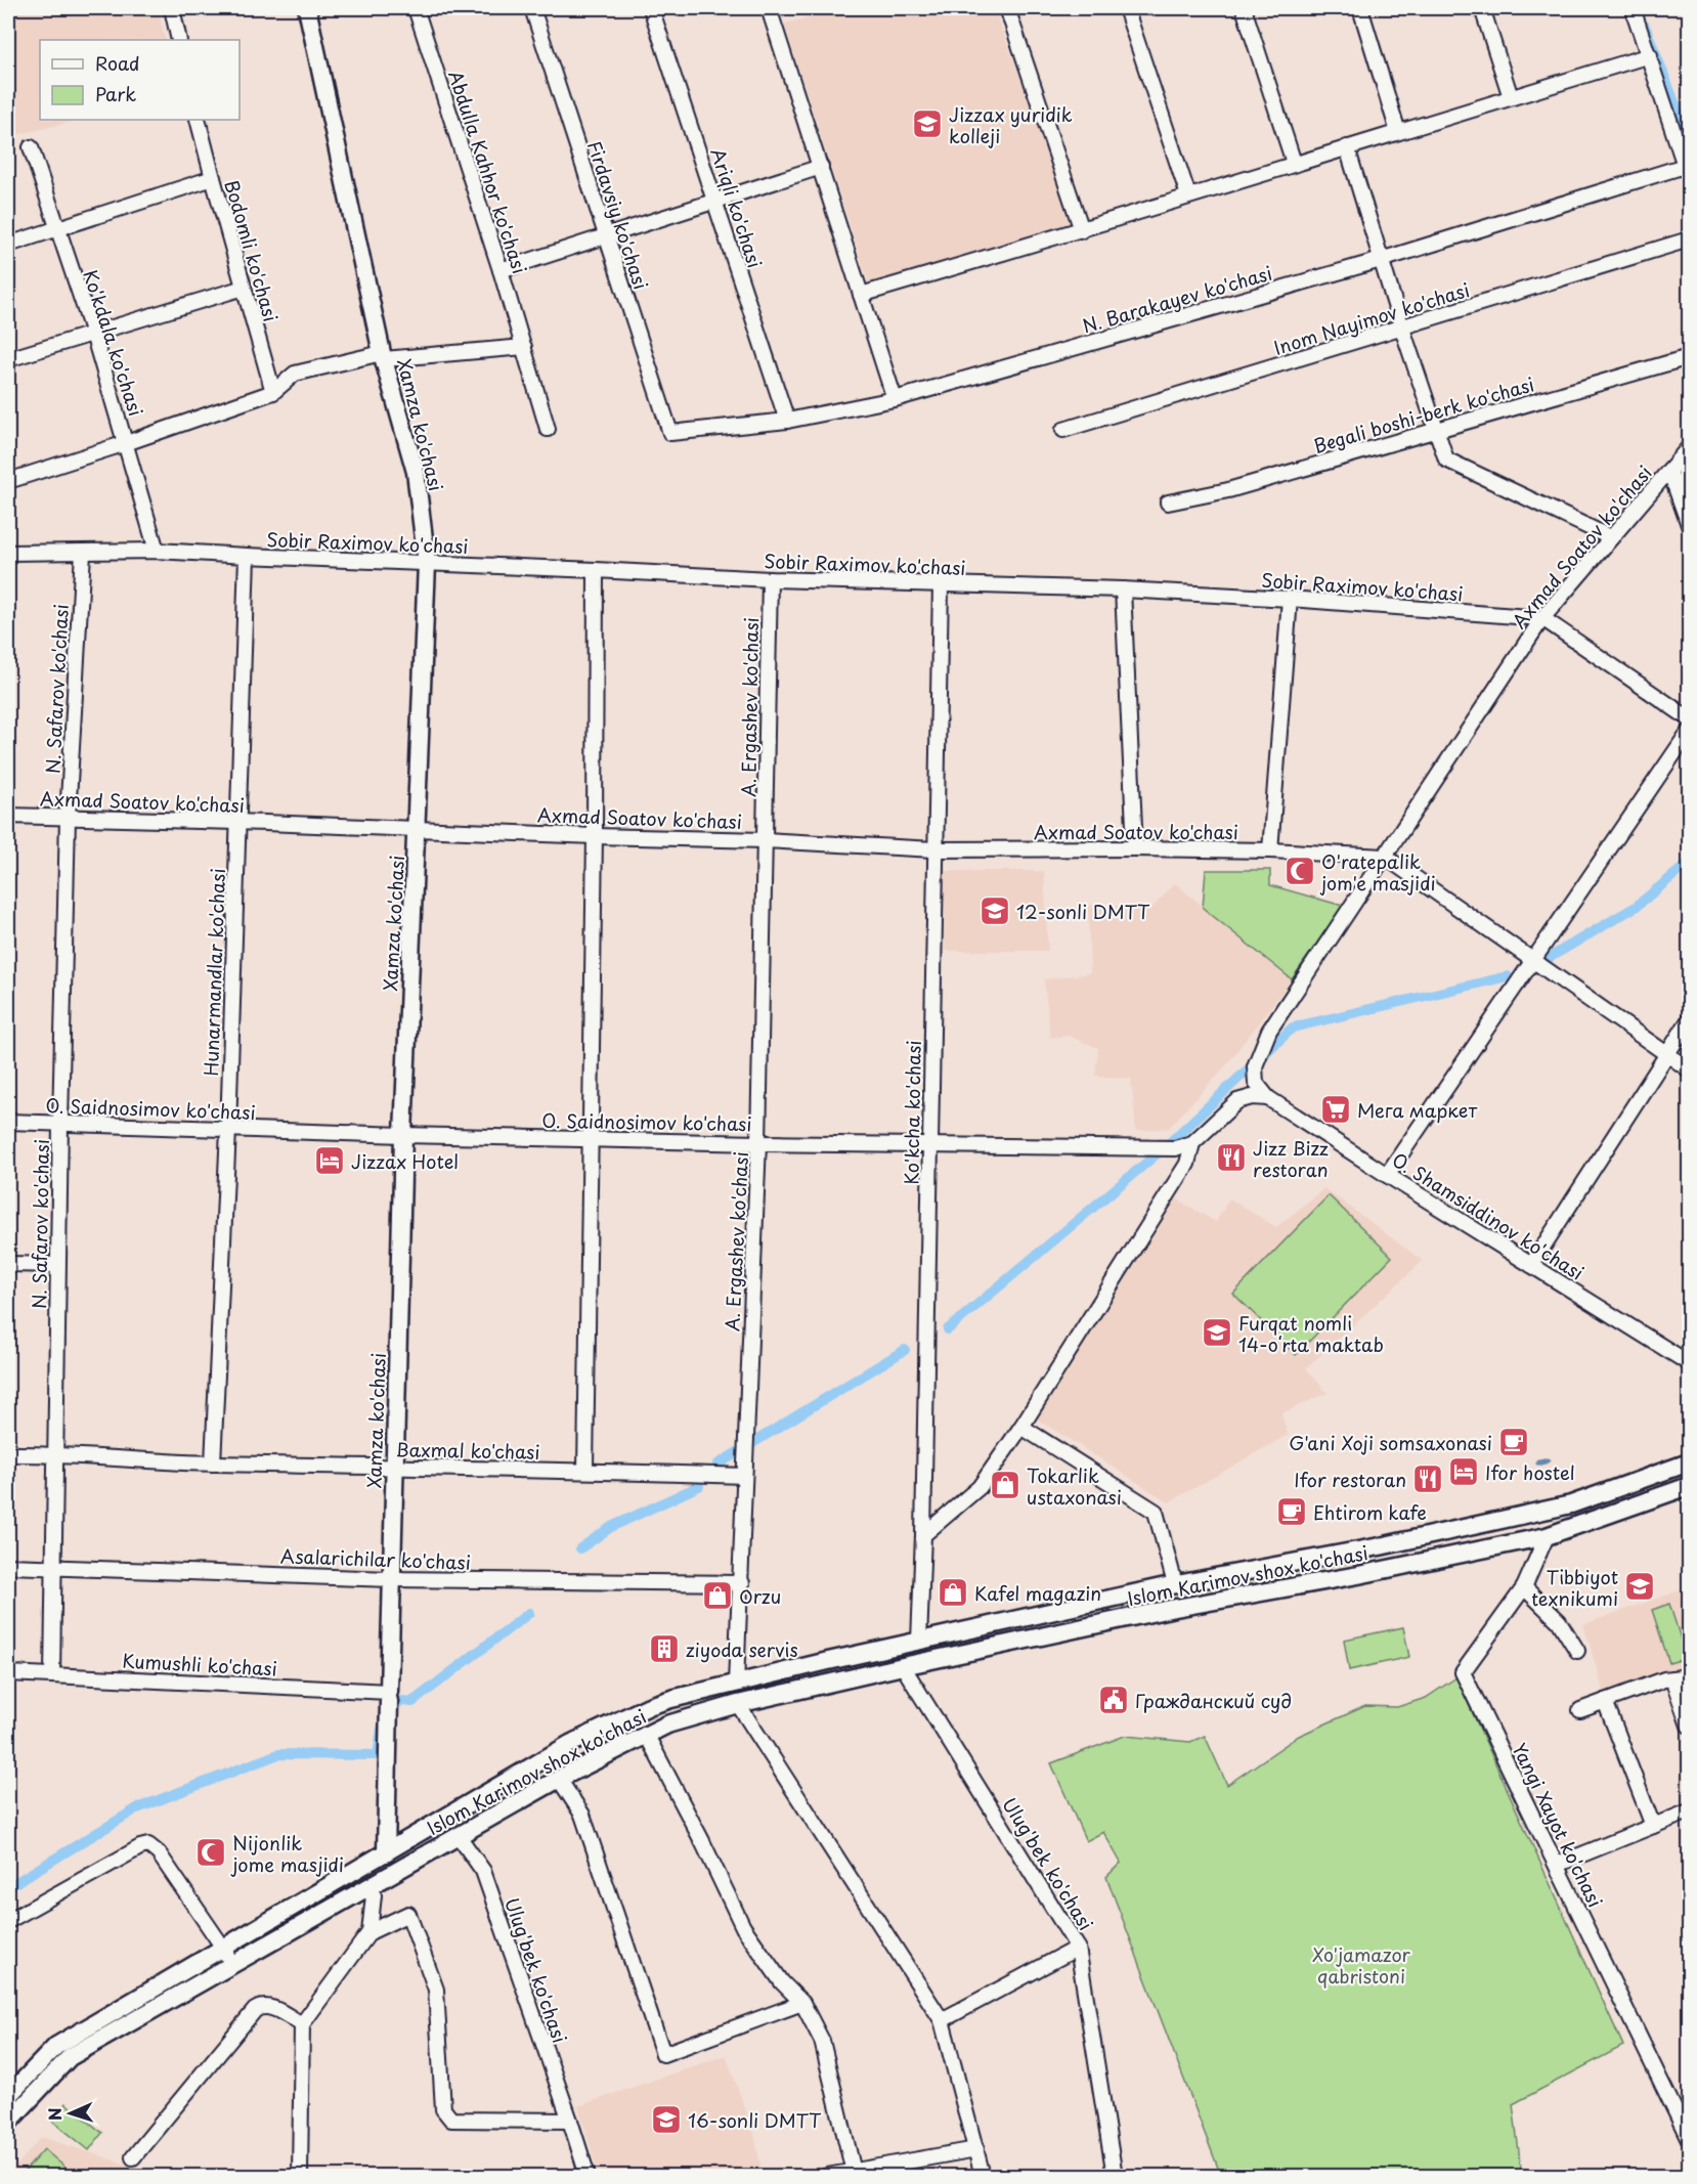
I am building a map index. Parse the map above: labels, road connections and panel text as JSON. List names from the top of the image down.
{
  "streets": {
    "main road": ["Xamza ko'chasi", "Islom Karimov shox ko'chasi"],
    "street": [
      "Abdulla Kahhor ko'chasi",
      "Ariqli ko'chasi",
      "Firdavsiy ko'chasi",
      "Bodomli ko'chasi",
      "N. Barakayev ko'chasi",
      "Inom Nayimov ko'chasi",
      "Ko'kdala ko'chasi",
      "Begali boshi-berk ko'chasi",
      "Sobir Raximov ko'chasi",
      "Axmad Soatov ko'chasi",
      "N. Safarov ko'chasi",
      "A. Ergashev ko'chasi",
      "Hunarmandlar ko'chasi",
      "O. Saidnosimov ko'chasi",
      "Ko'kcha ko'chasi",
      "O. Shamsiddinov ko'chasi",
      "Baxmal ko'chasi",
      "Asalarichilar ko'chasi",
      "Kumushli ko'chasi",
      "Yangi Xayot ko'chasi",
      "Ulug'bek ko'chasi"
    ]
  },
  "crossings": [
    ["Ariqli ko'chasi", "N. Barakayev ko'chasi"],
    ["Firdavsiy ko'chasi", "N. Barakayev ko'chasi"],
    ["Ko'kdala ko'chasi", "Sobir Raximov ko'chasi"],
    ["Xamza ko'chasi", "Sobir Raximov ko'chasi"],
    ["Xamza ko'chasi", "Axmad Soatov ko'chasi"],
    ["Xamza ko'chasi", "O. Saidnosimov ko'chasi"],
    ["Xamza ko'chasi", "Baxmal ko'chasi"],
    ["Xamza ko'chasi", "Asalarichilar ko'chasi"],
    ["Xamza ko'chasi", "Islom Karimov shox ko'chasi"],
    ["Xamza ko'chasi", "Kumushli ko'chasi"],
    ["Sobir Raximov ko'chasi", "Axmad Soatov ko'chasi"],
    ["Sobir Raximov ko'chasi", "N. Safarov ko'chasi"],
    ["Sobir Raximov ko'chasi", "A. Ergashev ko'chasi"],
    ["Sobir Raximov ko'chasi", "Hunarmandlar ko'chasi"],
    ["Sobir Raximov ko'chasi", "Ko'kcha ko'chasi"],
    ["Axmad Soatov ko'chasi", "N. Safarov ko'chasi"],
    ["Axmad Soatov ko'chasi", "A. Ergashev ko'chasi"],
    ["Axmad Soatov ko'chasi", "Hunarmandlar ko'chasi"],
    ["Axmad Soatov ko'chasi", "Ko'kcha ko'chasi"],
    ["Axmad Soatov ko'chasi", "O. Shamsiddinov ko'chasi"],
    ["N. Safarov ko'chasi", "O. Saidnosimov ko'chasi"],
    ["N. Safarov ko'chasi", "Baxmal ko'chasi"],
    ["N. Safarov ko'chasi", "Asalarichilar ko'chasi"],
    ["N. Safarov ko'chasi", "Kumushli ko'chasi"],
    ["A. Ergashev ko'chasi", "O. Saidnosimov ko'chasi"],
    ["A. Ergashev ko'chasi", "Baxmal ko'chasi"],
    ["A. Ergashev ko'chasi", "Asalarichilar ko'chasi"],
    ["A. Ergashev ko'chasi", "Islom Karimov shox ko'chasi"],
    ["Hunarmandlar ko'chasi", "O. Saidnosimov ko'chasi"],
    ["Hunarmandlar ko'chasi", "Baxmal ko'chasi"],
    ["O. Saidnosimov ko'chasi", "Ko'kcha ko'chasi"],
    ["Ko'kcha ko'chasi", "Islom Karimov shox ko'chasi"],
    ["Islom Karimov shox ko'chasi", "Yangi Xayot ko'chasi"],
    ["Islom Karimov shox ko'chasi", "Ulug'bek ko'chasi"]
  ],
  "parks": ["Xo'jamazor qabristoni"],
  "places": {
    "school or university": [
      "Jizzax yuridik kolleji",
      "12-sonli DMTT",
      "Furqat nomli 14-oʻrta maktab",
      "Tibbiyot texnikumi",
      "16-sonli DMTT"
    ],
    "mosque": ["O'ratepalik jom'e masjidi", "Nijonlik jome masjidi"],
    "supermarket": ["Мега маркет"],
    "restaurant": ["Jizz Bizz restoran", "Ifor restoran"],
    "hotel": ["Jizzax Hotel", "Ifor hostel"],
    "cafe": ["G'ani Xoji somsaxonasi", "Ehtirom kafe"],
    "shop": ["Tokarlik ustaxonasi", "Kafel magazin", "Orzu"],
    "building": ["ziyoda servis"],
    "public building": ["Гражданский суд"]
  },
  "legend": ["Road", "Park"],
  "north": "left"
}
